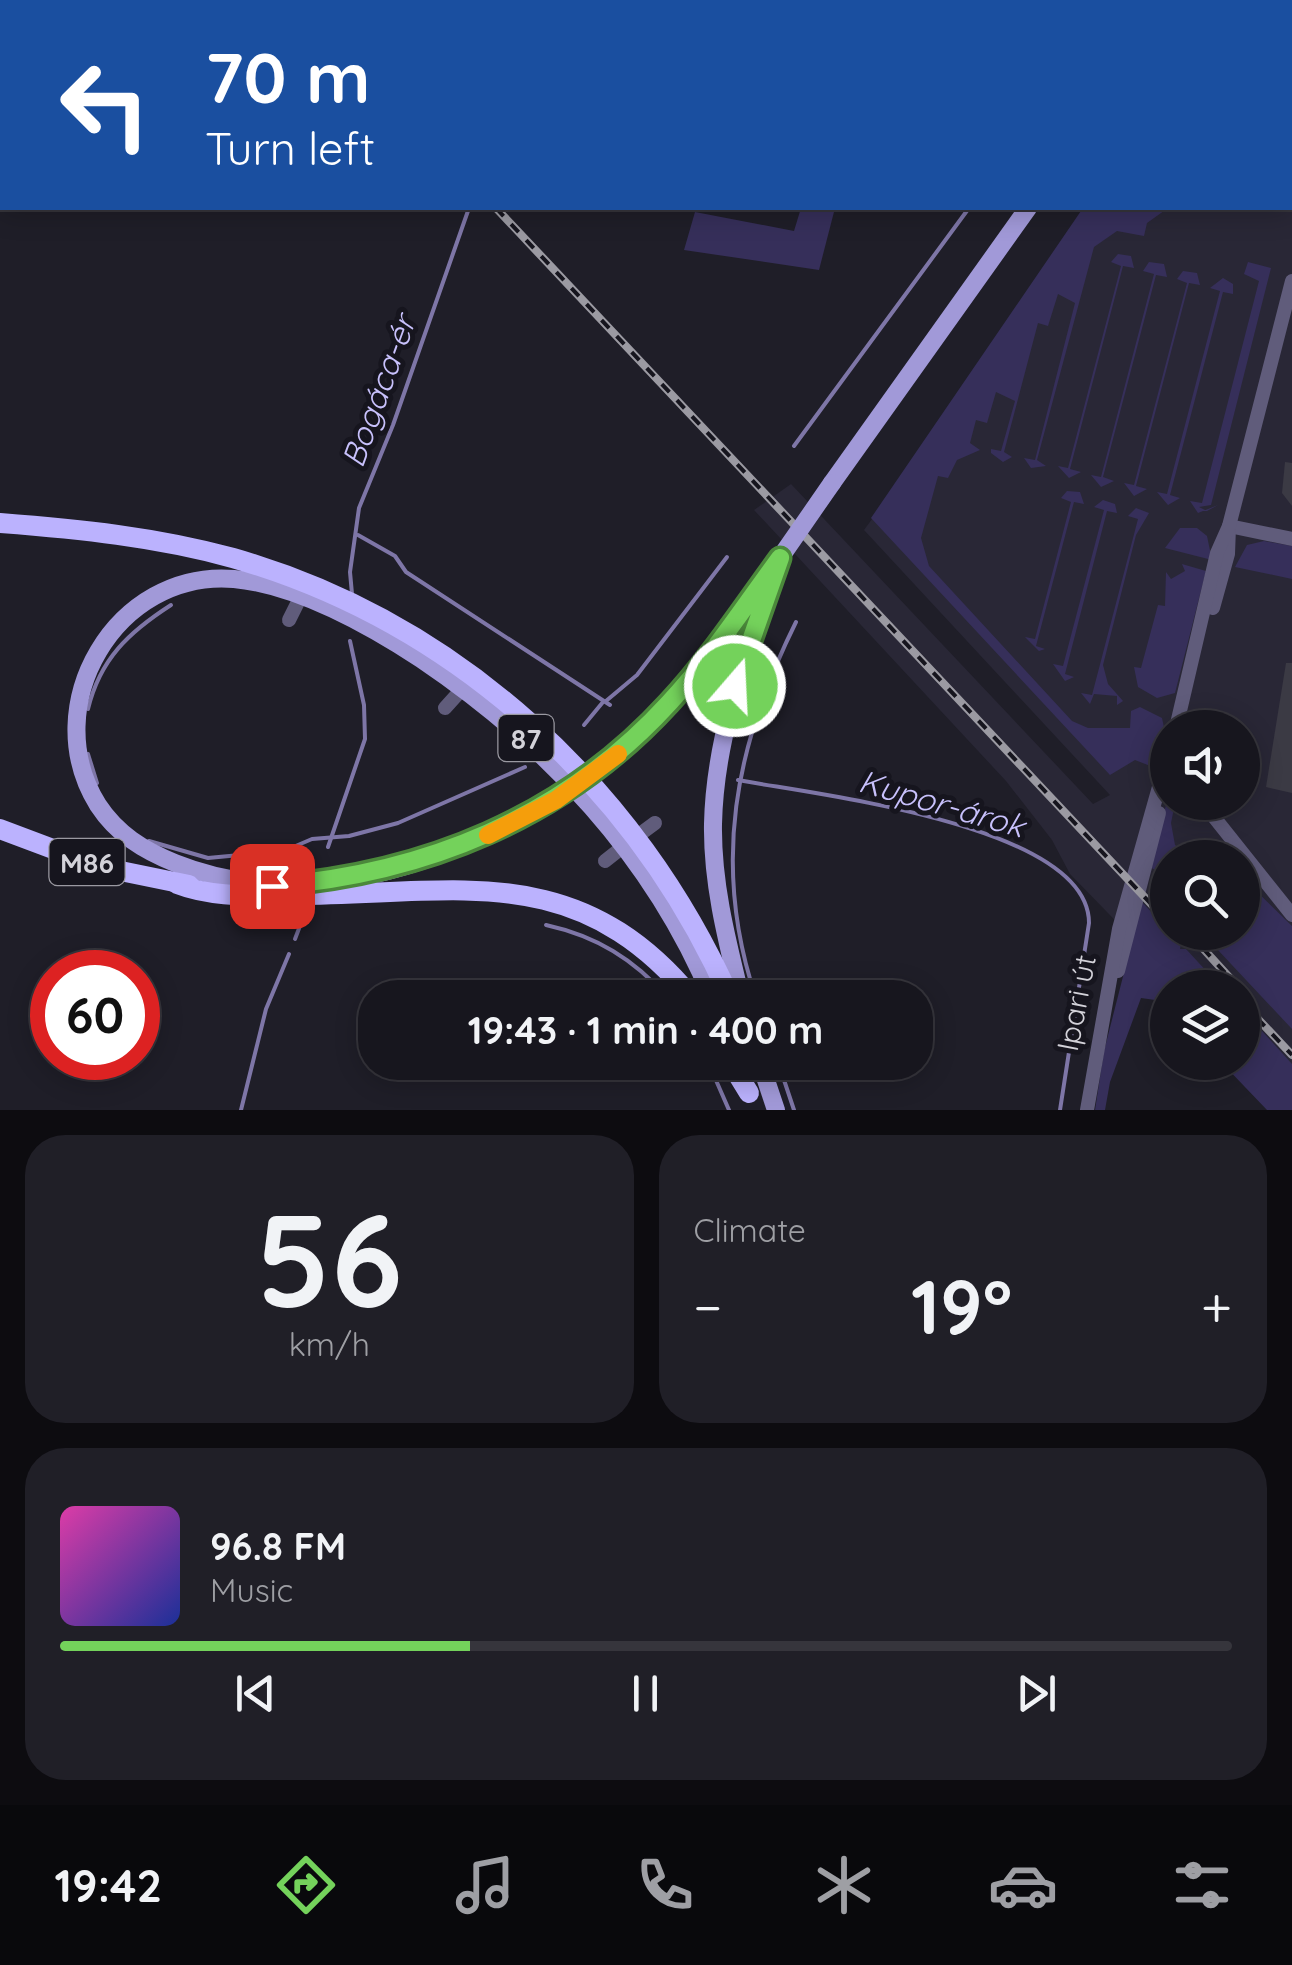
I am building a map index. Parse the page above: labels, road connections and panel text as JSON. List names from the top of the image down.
{
  "streets": {
    "highway": ["M86"],
    "main road": ["87"],
    "street": ["Ipari út"]
  },
  "crossings": [
    ["87", "M86"]
  ],
  "water": ["Bogáca-ér", "Kupor-árok"],
  "page": {
    "turn": ["70 m", "Turn left"],
    "limit": "60",
    "trip": "19:43 · 1 min · 400 m",
    "tile": [
      ["56", "km/h"],
      "Climate"
    ],
    "heat": ["−", "19°", "+"],
    "song": ["96.8 FM", "Music"],
    "tabs": "19:42"
  }
}
